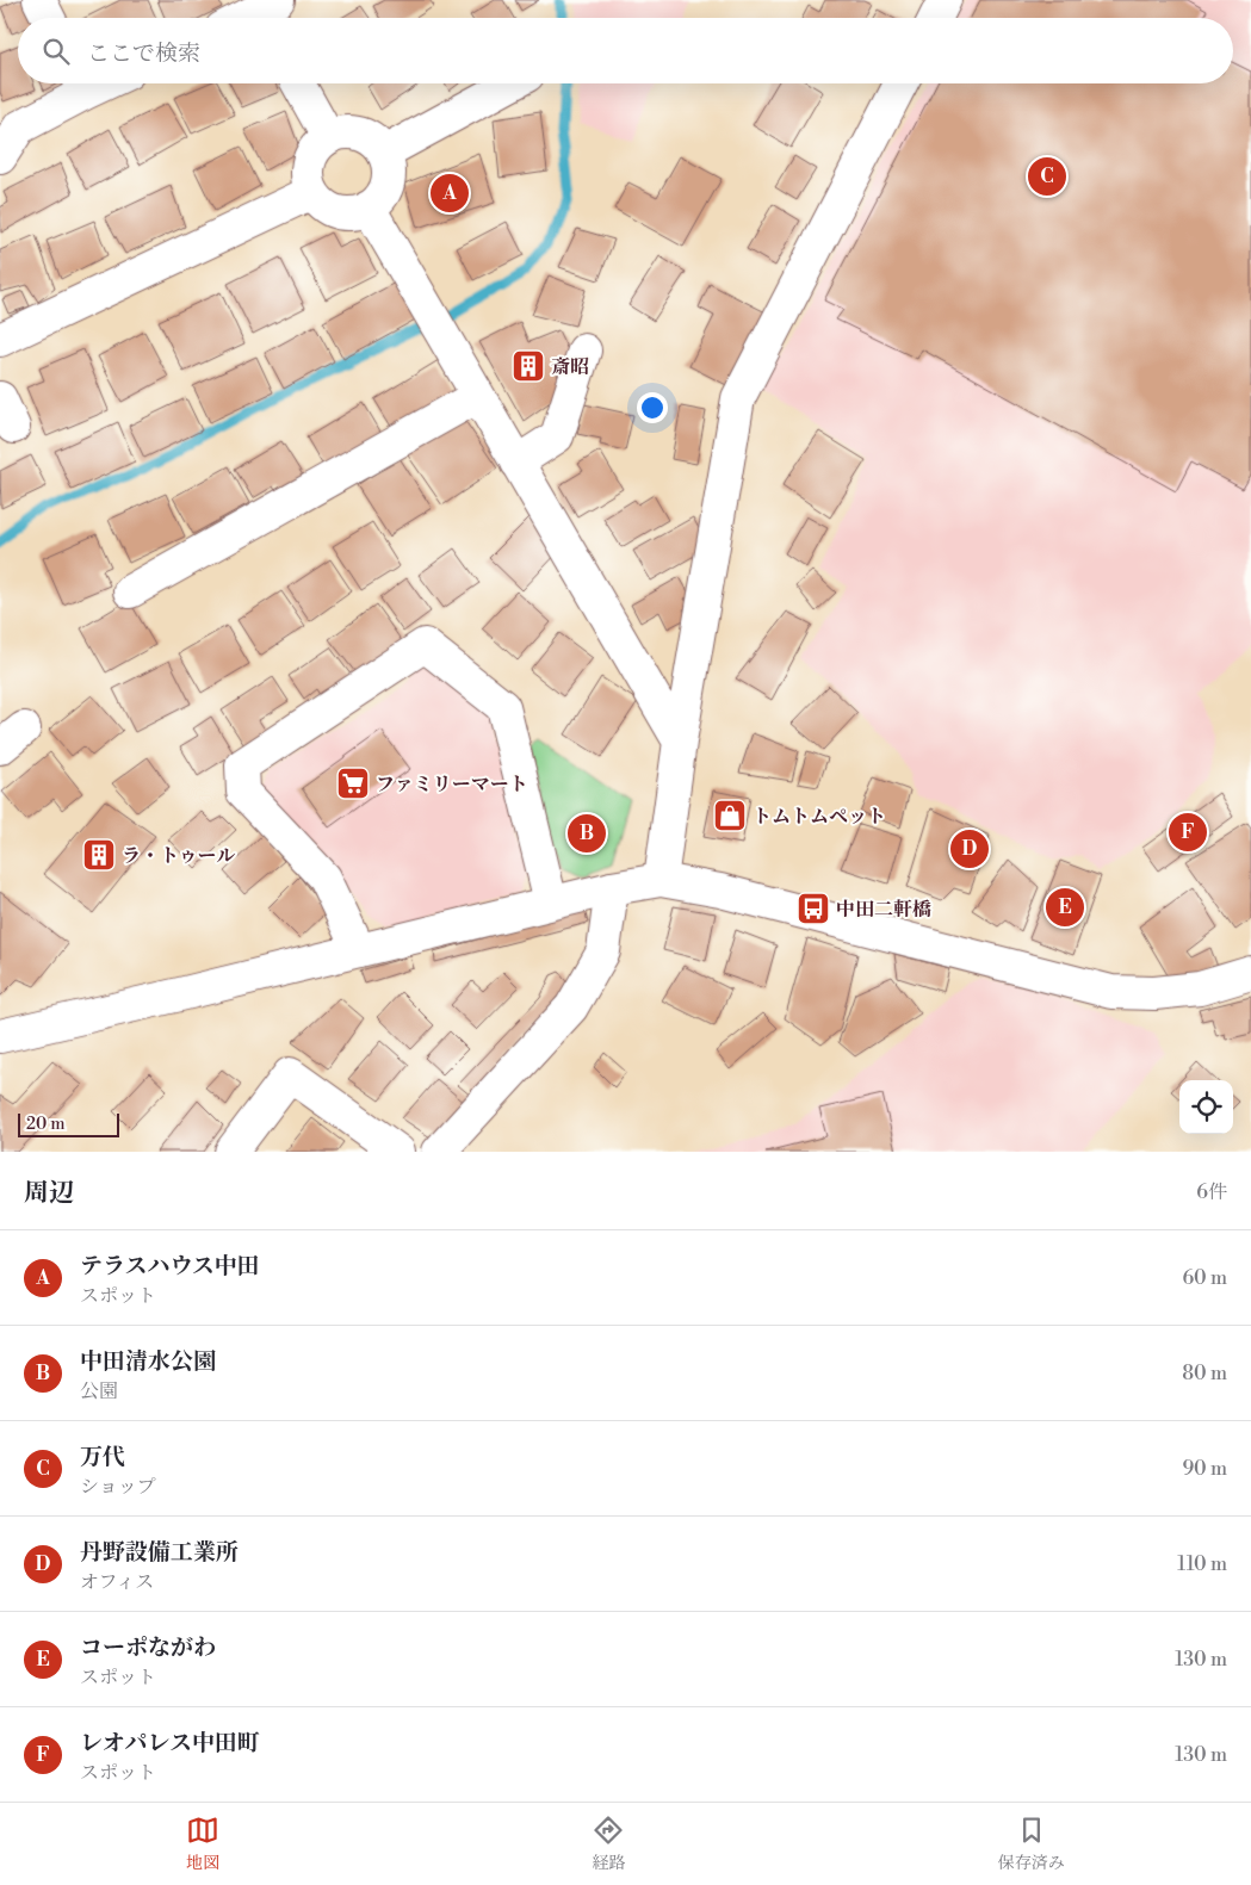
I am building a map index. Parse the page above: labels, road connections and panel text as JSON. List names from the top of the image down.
{
  "places": {
    "building": ["斎昭", "ラ・トゥール"],
    "supermarket": ["ファミリーマート"],
    "shop": ["トムトムペット"],
    "bus stop": ["中田二軒橋"]
  },
  "scale_bar": "20 m",
  "page": {
    "search": "ここで検索",
    "pins": [
      "C",
      "A",
      "F",
      "B",
      "D",
      "E"
    ],
    "scale": "20 m",
    "heading": ["周辺", "6件"],
    "list": [
      {
        "mark": "A",
        "name": "テラスハウス中田",
        "note": "スポット",
        "value": "60 m"
      },
      {
        "mark": "B",
        "name": "中田清水公園",
        "note": "公園",
        "value": "80 m"
      },
      {
        "mark": "C",
        "name": "万代",
        "note": "ショップ",
        "value": "90 m"
      },
      {
        "mark": "D",
        "name": "丹野設備工業所",
        "note": "オフィス",
        "value": "110 m"
      },
      {
        "mark": "E",
        "name": "コーポながわ",
        "note": "スポット",
        "value": "130 m"
      },
      {
        "mark": "F",
        "name": "レオパレス中田町",
        "note": "スポット",
        "value": "130 m"
      }
    ],
    "nav": ["地図", "経路", "保存済み"]
  }
}
